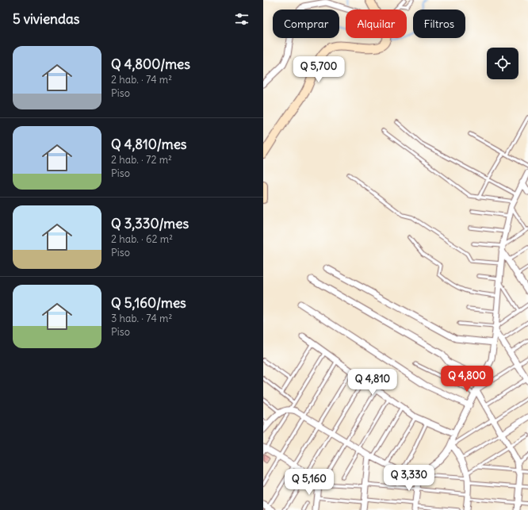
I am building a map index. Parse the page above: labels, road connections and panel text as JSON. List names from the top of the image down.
{
  "page": {
    "heading": "5 viviendas",
    "chip": ["Comprar", "Alquilar", "Filtros"],
    "list": [
      {
        "name": "Q 4,800/mes",
        "note": "2 hab. · 74 m² · Piso"
      },
      {
        "name": "Q 4,810/mes",
        "note": "2 hab. · 72 m² · Piso"
      },
      {
        "name": "Q 3,330/mes",
        "note": "2 hab. · 62 m² · Piso"
      },
      {
        "name": "Q 5,160/mes",
        "note": "3 hab. · 74 m² · Piso"
      }
    ],
    "price": [
      "Q 5,700",
      "Q 4,800",
      "Q 4,810",
      "Q 3,330",
      "Q 5,160"
    ]
  }
}
